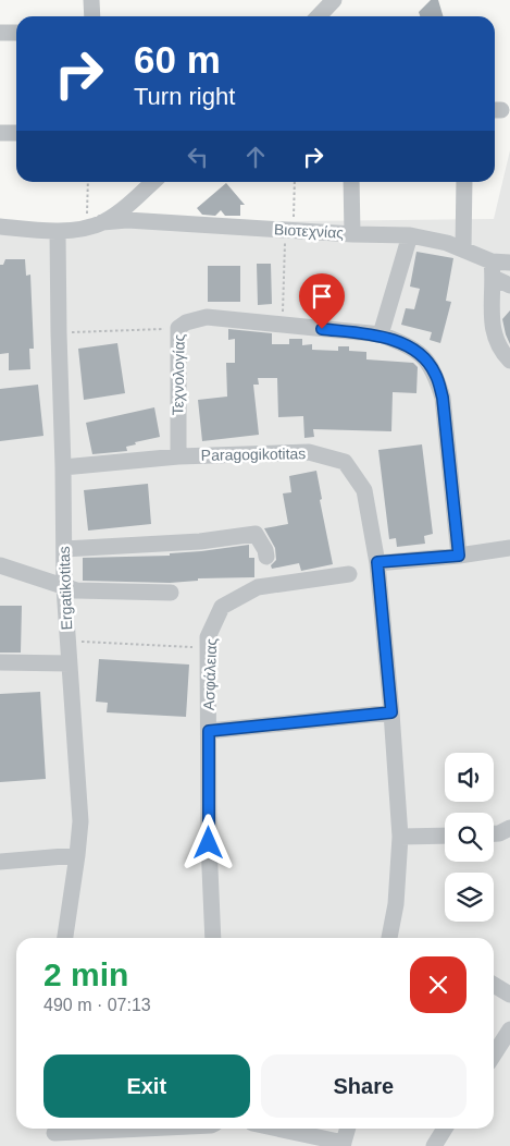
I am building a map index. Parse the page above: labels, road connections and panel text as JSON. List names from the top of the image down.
{
  "streets": {
    "street": [
      "Βιοτεχνίας",
      "Τεχνολογίας",
      "Paragogikotitas",
      "Ergatikotitas",
      "Ασφάλειας"
    ]
  },
  "crossings": [
    ["Τεχνολογίας", "Paragogikotitas"],
    ["Paragogikotitas", "Ergatikotitas"]
  ],
  "page": {
    "turn": ["60 m", "Turn right"],
    "heading": ["2 min", "490 m · 07:13"],
    "buttons": ["Exit", "Share"]
  }
}
